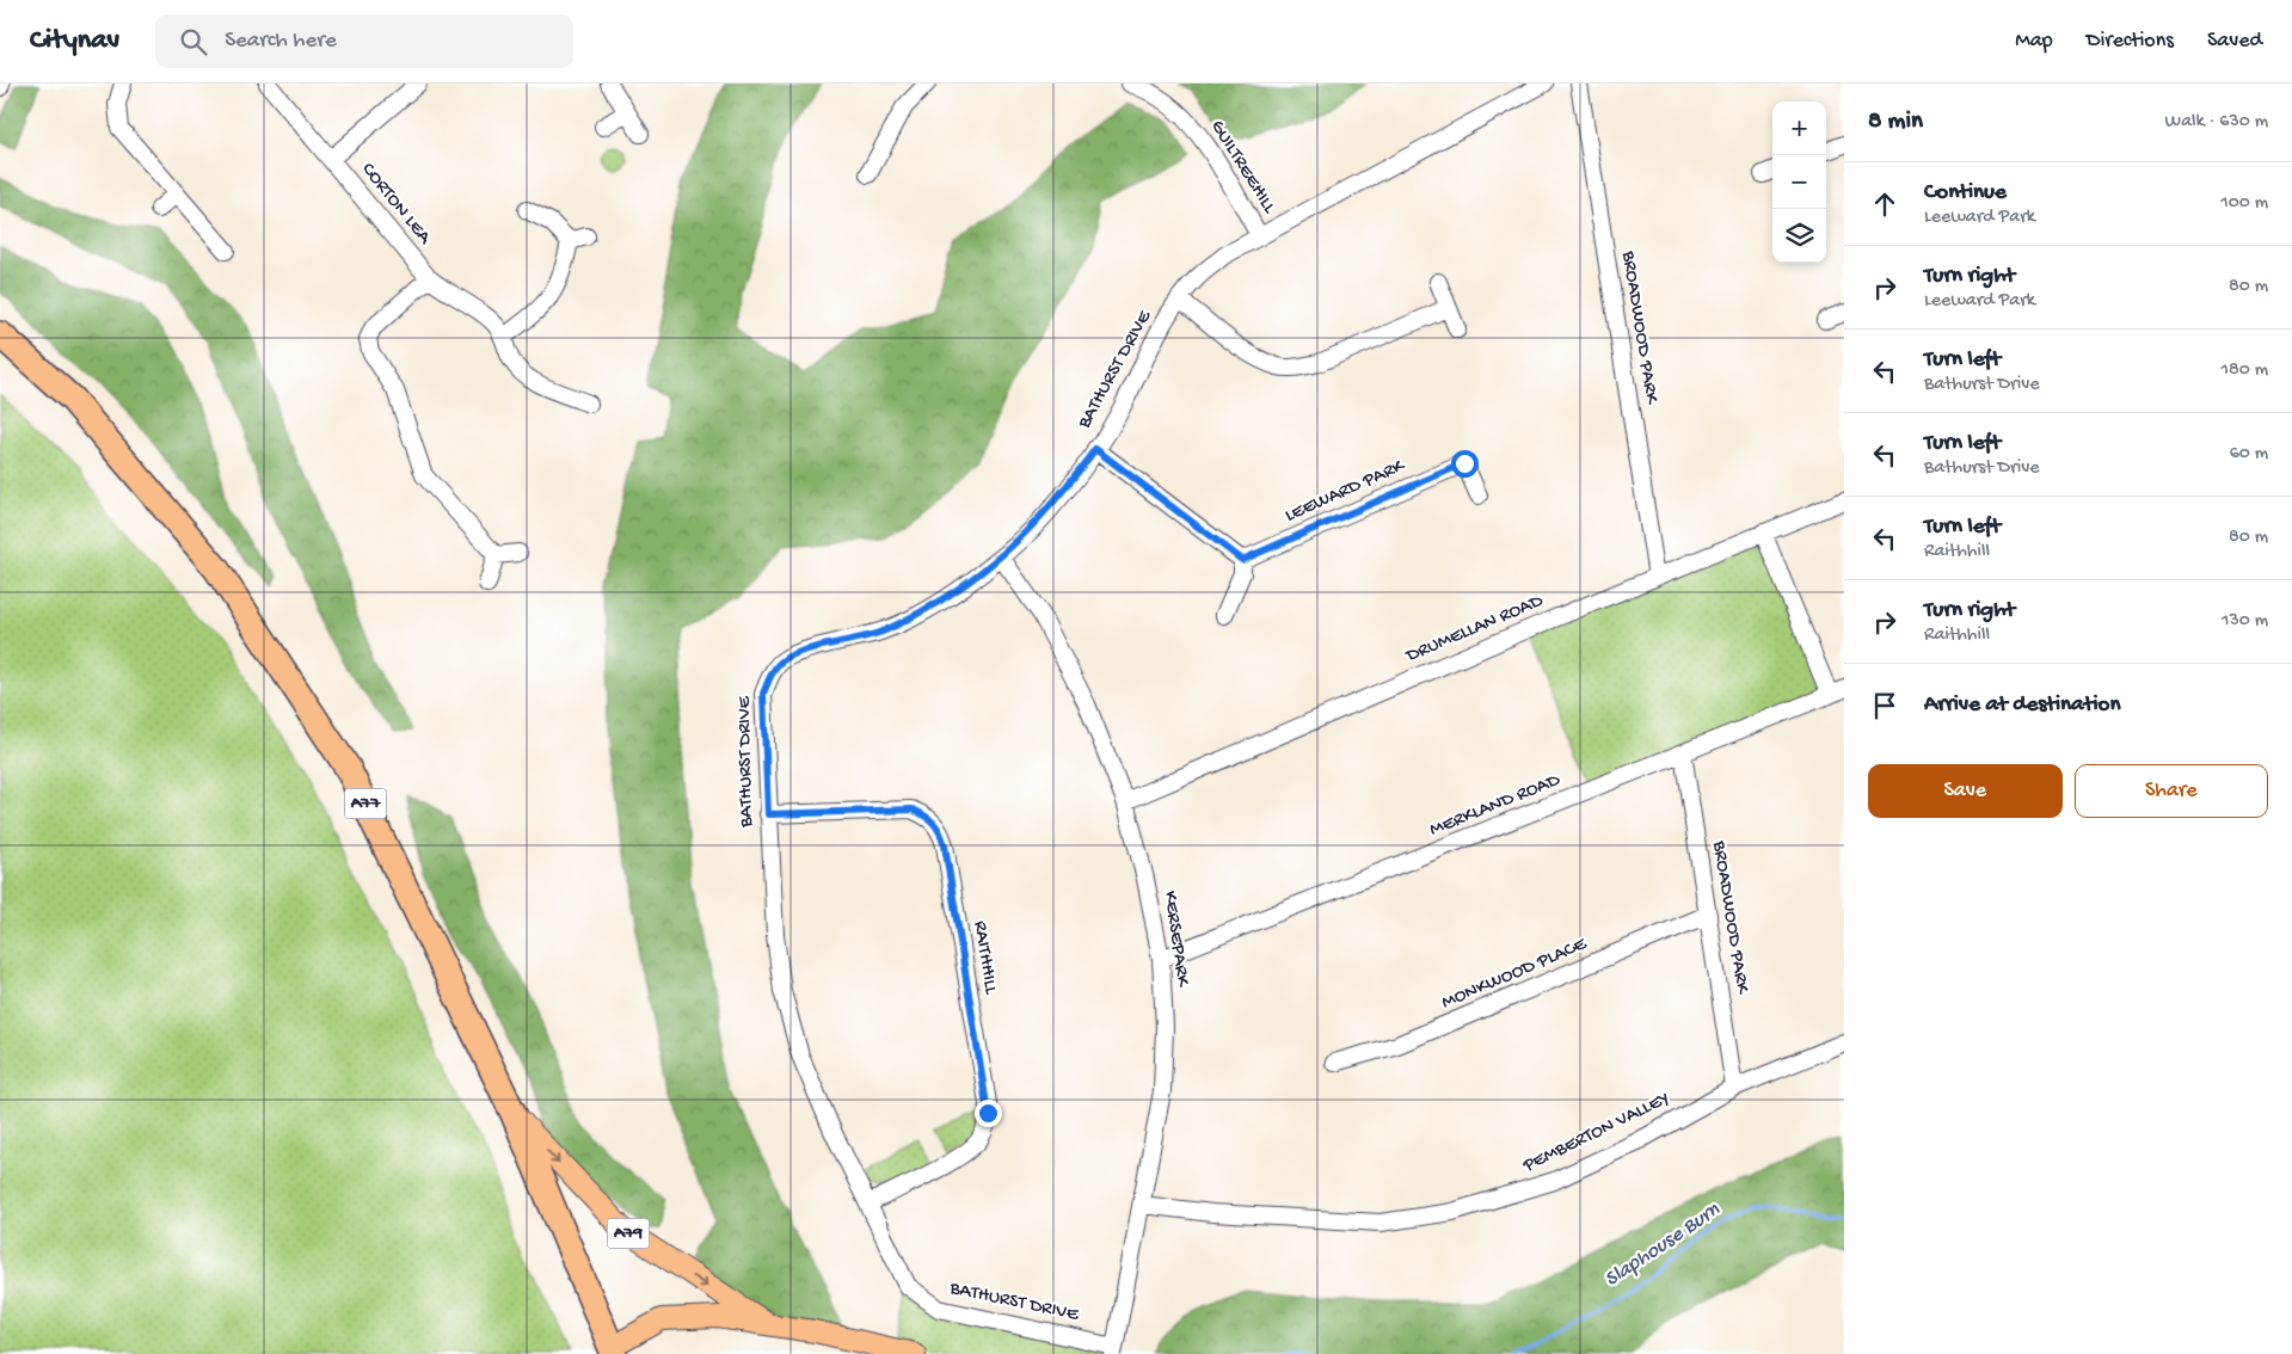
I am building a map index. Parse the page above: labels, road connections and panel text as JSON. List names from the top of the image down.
{
  "streets": {
    "highway": ["A77"],
    "main road": ["A79"],
    "street": [
      "GUILTREEHILL",
      "CORTON LEA",
      "BROADWOOD PARK",
      "BATHURST DRIVE",
      "LEEWARD PARK",
      "DRUMELLAN ROAD",
      "MERKLAND ROAD",
      "KERSEPARK",
      "RAITHHILL",
      "MONKWOOD PLACE",
      "PEMBERTON VALLEY"
    ]
  },
  "crossings": [
    ["GUILTREEHILL", "BATHURST DRIVE"],
    ["BROADWOOD PARK", "DRUMELLAN ROAD"],
    ["BROADWOOD PARK", "MERKLAND ROAD"],
    ["BROADWOOD PARK", "MONKWOOD PLACE"],
    ["BROADWOOD PARK", "PEMBERTON VALLEY"],
    ["BATHURST DRIVE", "KERSEPARK"],
    ["BATHURST DRIVE", "RAITHHILL"],
    ["DRUMELLAN ROAD", "KERSEPARK"],
    ["A77", "A79"],
    ["MERKLAND ROAD", "KERSEPARK"],
    ["KERSEPARK", "PEMBERTON VALLEY"]
  ],
  "water": ["Slaphouse Burn"],
  "page": {
    "header": "Citynav",
    "search": "Search here",
    "nav": ["Map", "Directions", "Saved"],
    "heading": ["8 min", "Walk · 630 m"],
    "map_buttons": ["+", "−"],
    "list": [
      ["Continue", "Leeward Park", "100 m"],
      ["Turn right", "Leeward Park", "80 m"],
      ["Turn left", "Bathurst Drive", "180 m"],
      ["Turn left", "Bathurst Drive", "60 m"],
      ["Turn left", "Raithhill", "80 m"],
      ["Turn right", "Raithhill", "130 m"],
      "Arrive at destination"
    ],
    "buttons": ["Save", "Share"]
  }
}
